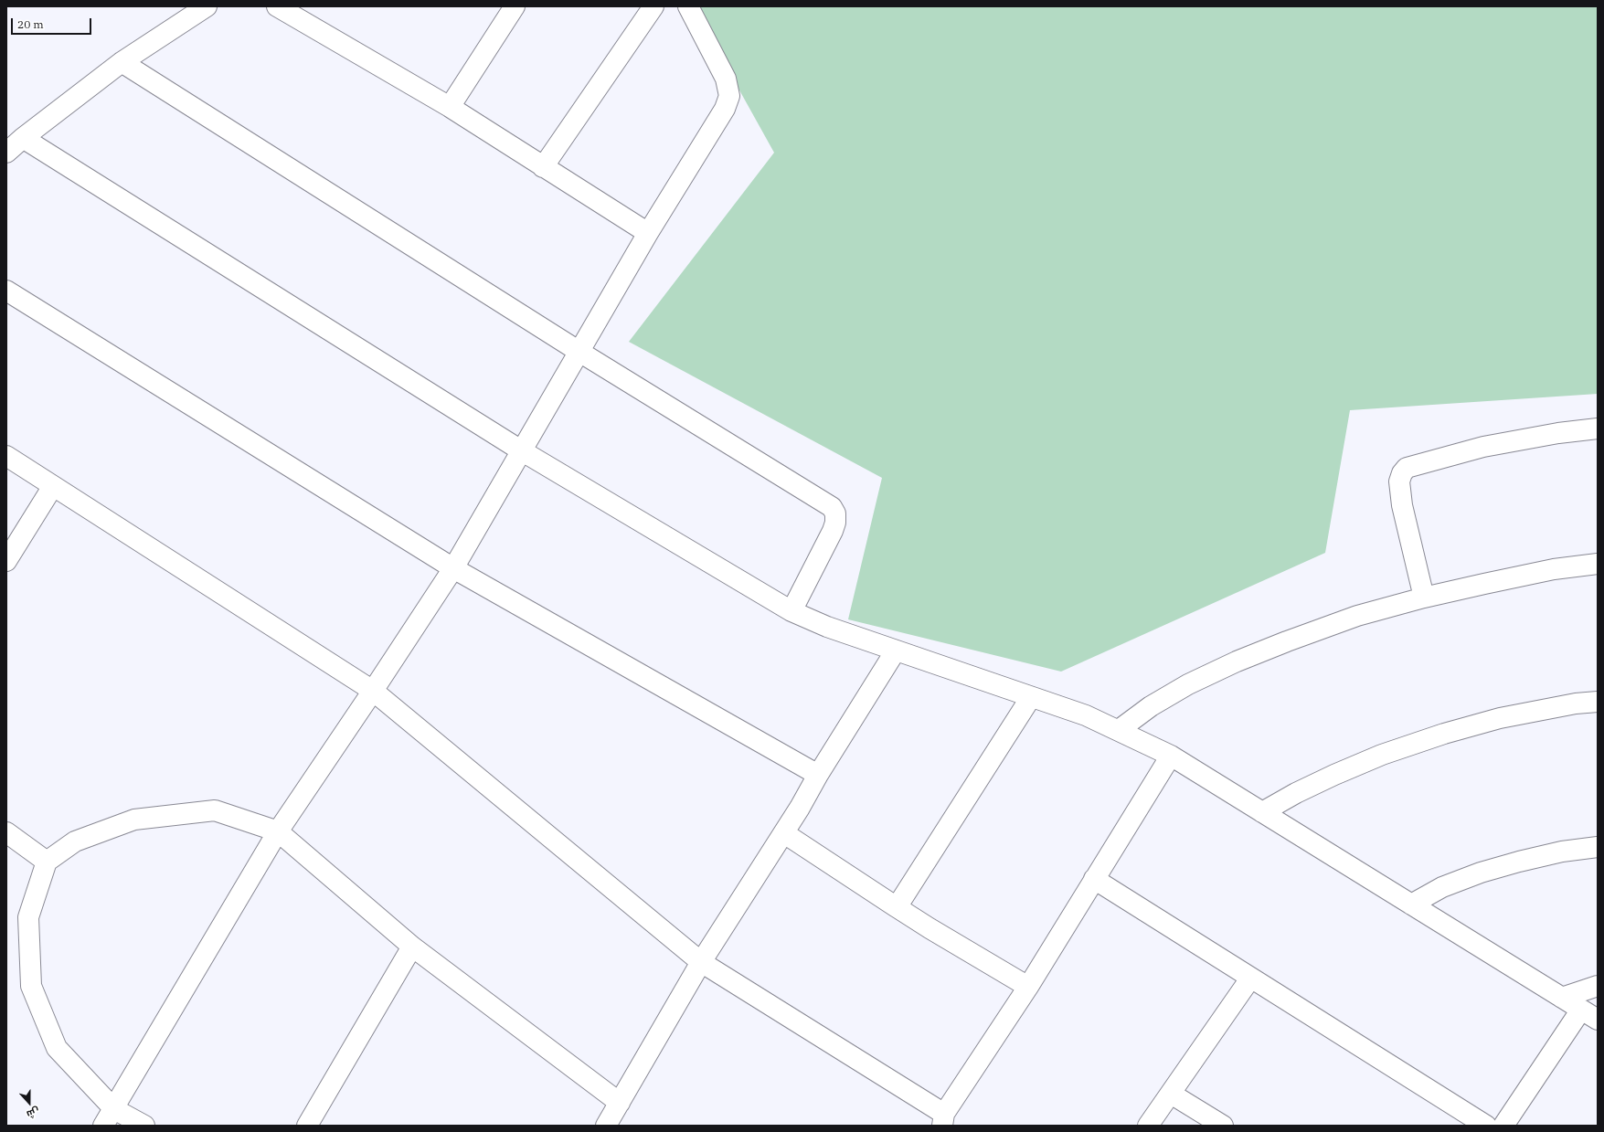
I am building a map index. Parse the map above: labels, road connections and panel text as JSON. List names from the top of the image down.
{
  "scale_bar": "20 m",
  "north": "bottom"
}
